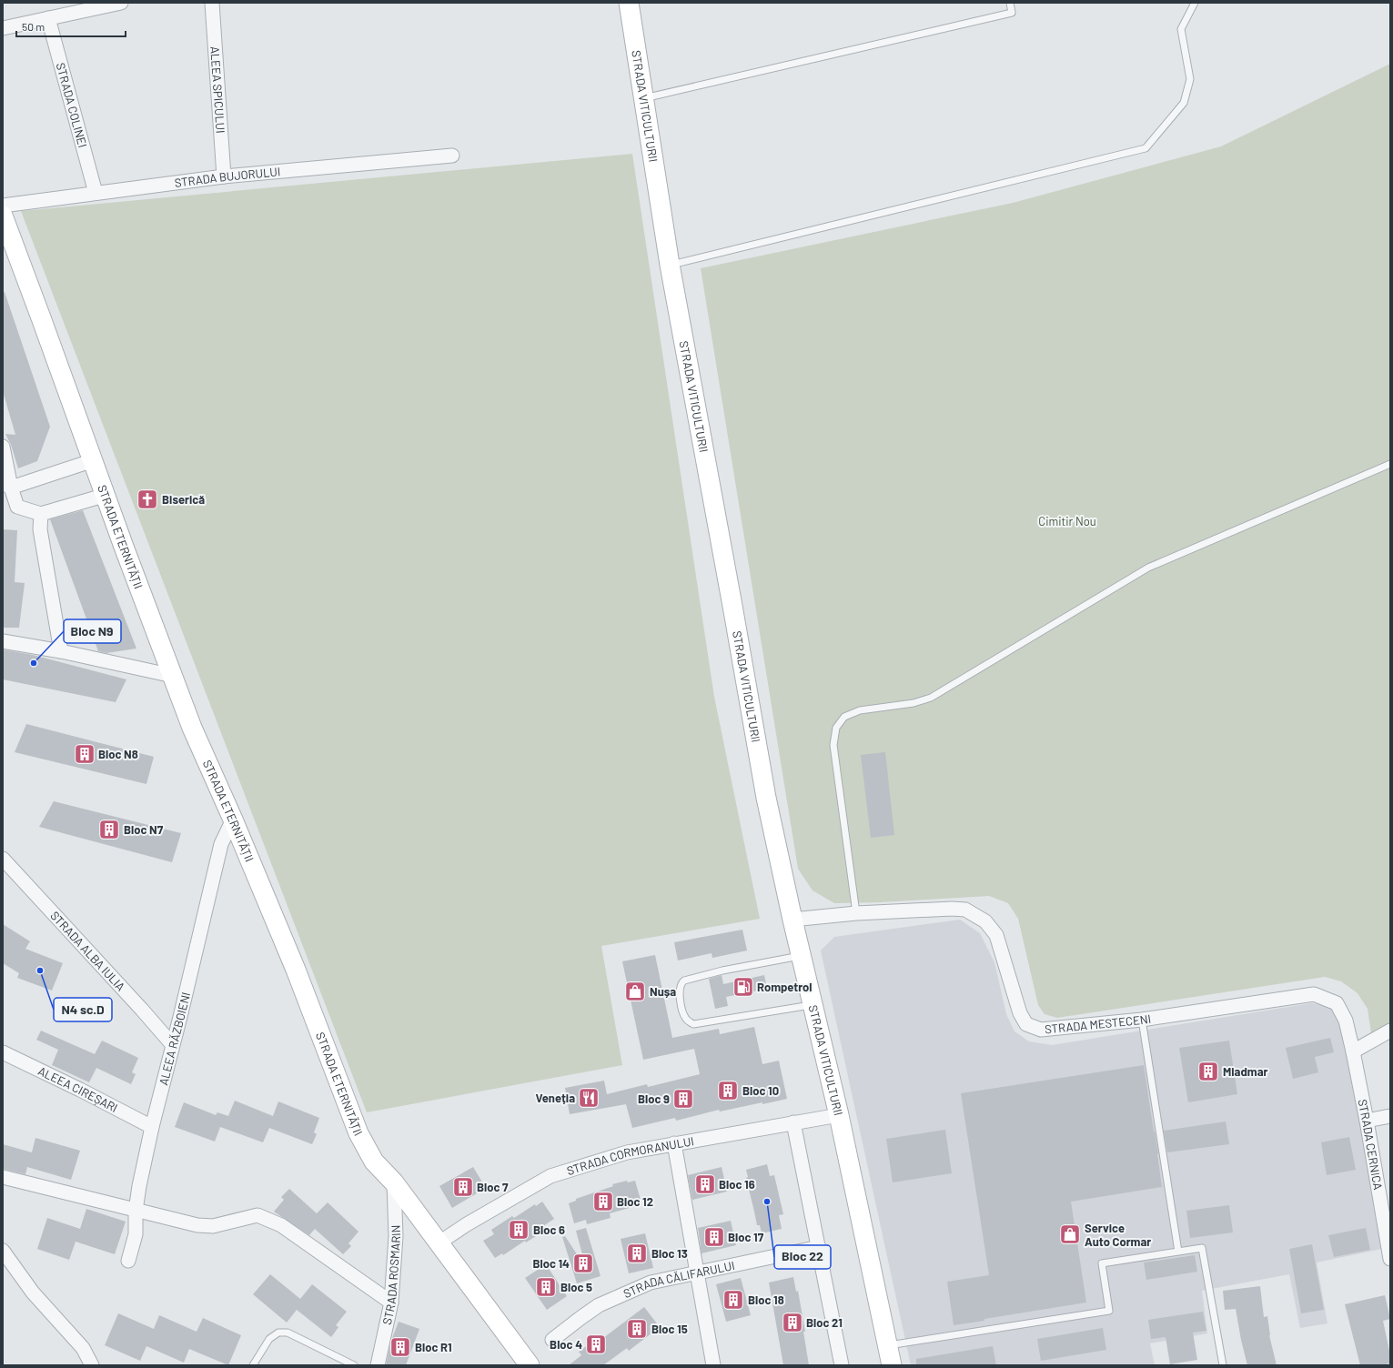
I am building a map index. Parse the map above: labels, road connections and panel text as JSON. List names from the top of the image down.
{
  "streets": {
    "main road": ["STRADA VITICULTURII", "STRADA ETERNITĂȚII"],
    "street": [
      "ALEEA SPICULUI",
      "STRADA COLINEI",
      "STRADA BUJORULUI",
      "STRADA ALBA IULIA",
      "STRADA MESTECENI",
      "ALEEA RĂZBOIENI",
      "ALEEA CIREȘARI",
      "STRADA CERNICA",
      "STRADA CORMORANULUI",
      "STRADA ROSMARIN",
      "STRADA CĂLIFARULUI"
    ]
  },
  "crossings": [
    ["ALEEA SPICULUI", "STRADA BUJORULUI"],
    ["STRADA COLINEI", "STRADA BUJORULUI"],
    ["STRADA VITICULTURII", "STRADA MESTECENI"],
    ["STRADA VITICULTURII", "STRADA CORMORANULUI"],
    ["STRADA ETERNITĂȚII", "ALEEA RĂZBOIENI"],
    ["STRADA ETERNITĂȚII", "STRADA CORMORANULUI"],
    ["STRADA ETERNITĂȚII", "STRADA ROSMARIN"],
    ["STRADA ALBA IULIA", "ALEEA RĂZBOIENI"],
    ["STRADA MESTECENI", "STRADA CERNICA"],
    ["ALEEA RĂZBOIENI", "ALEEA CIREȘARI"]
  ],
  "parks": ["Cimitir Nou"],
  "places": {
    "church": ["Biserică"],
    "other": ["Bloc N9", "N4 sc.D", "Bloc 22"],
    "building": [
      "Bloc N8",
      "Bloc N7",
      "Miadmar",
      "Bloc 10",
      "Bloc 9",
      "Bloc 16",
      "Bloc 7",
      "Bloc 12",
      "Bloc 6",
      "Bloc 17",
      "Bloc 13",
      "Bloc 14",
      "Bloc 5",
      "Bloc 18",
      "Bloc 21",
      "Bloc 15",
      "Bloc 4",
      "Bloc R1"
    ],
    "fuel station": ["Rompetrol"],
    "shop": ["Nușa", "Service Auto Cormar"],
    "restaurant": ["Veneția"]
  },
  "scale_bar": "50 m"
}
